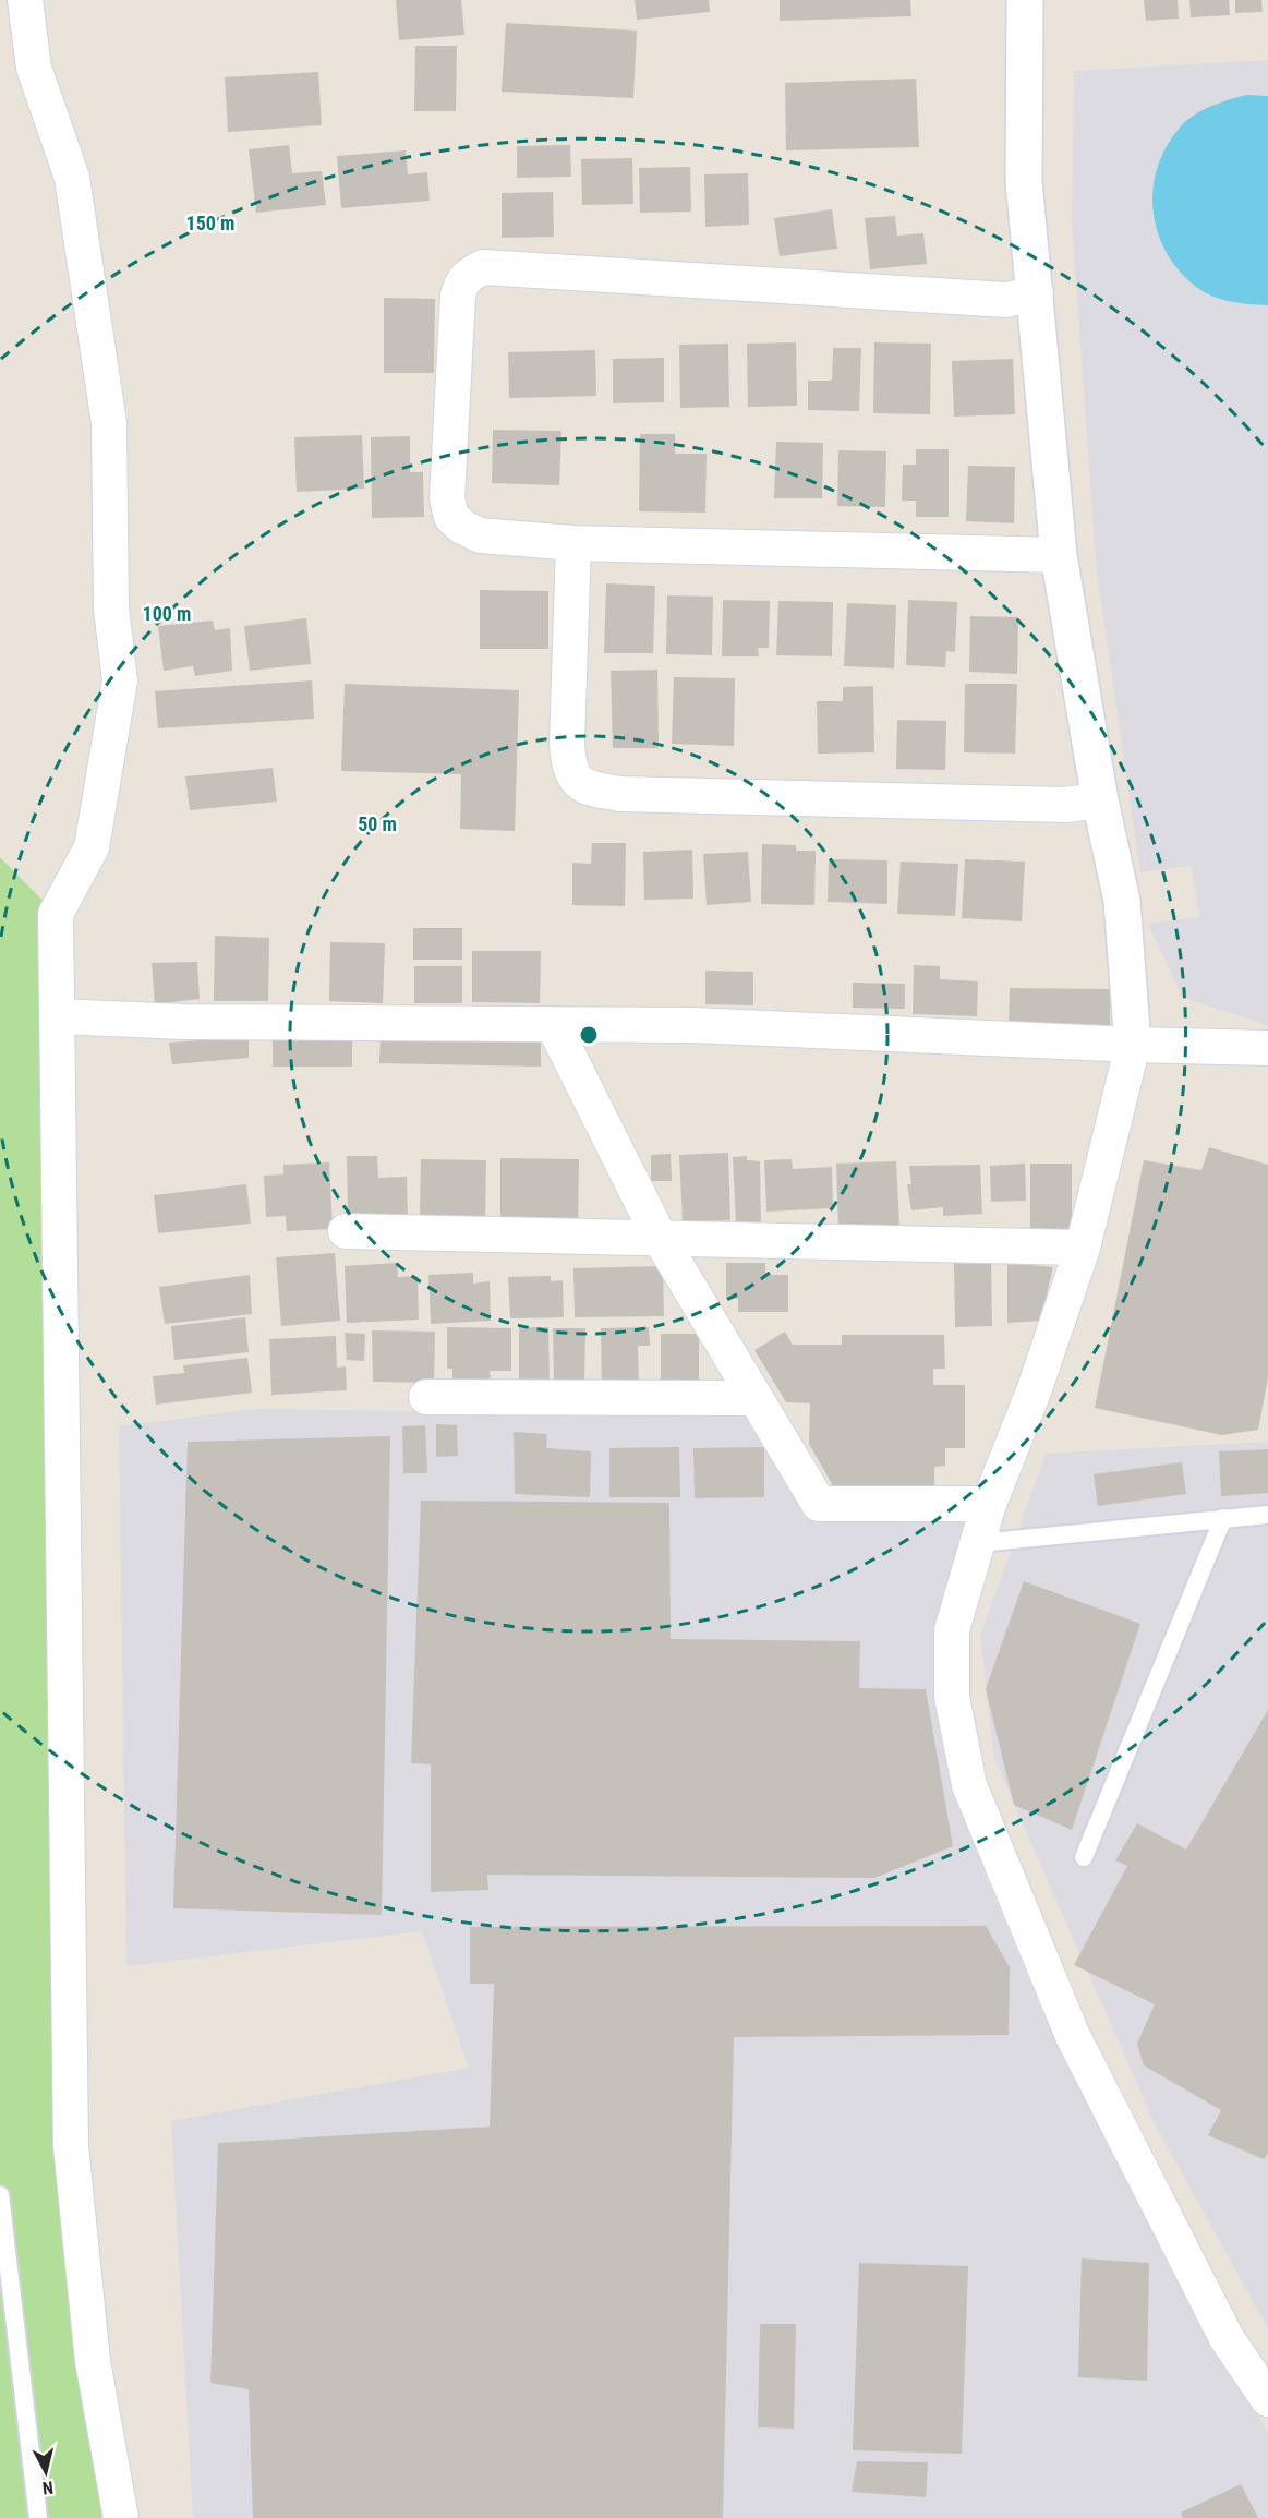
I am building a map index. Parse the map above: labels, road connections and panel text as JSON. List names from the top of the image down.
{
  "north": "bottom",
  "rings": ["150 m", "100 m", "50 m"]
}
